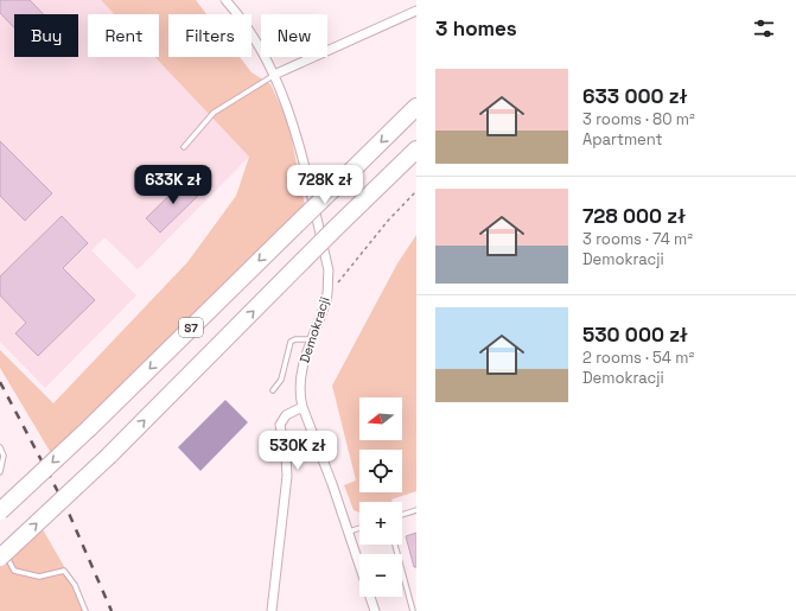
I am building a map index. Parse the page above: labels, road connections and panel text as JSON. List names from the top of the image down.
{
  "streets": {
    "highway": ["S7"],
    "street": ["Demokracji"]
  },
  "north": "left",
  "page": {
    "heading": "3 homes",
    "chip": [
      "Buy",
      "Rent",
      "Filters",
      "New"
    ],
    "list": [
      {
        "name": "633 000 zł",
        "note": "3 rooms · 80 m² · Apartment"
      },
      {
        "name": "728 000 zł",
        "note": "3 rooms · 74 m² · Demokracji"
      },
      {
        "name": "530 000 zł",
        "note": "2 rooms · 54 m² · Demokracji"
      }
    ],
    "price": ["633K zł", "728K zł", "530K zł"],
    "map_buttons": ["+", "−"]
  }
}
